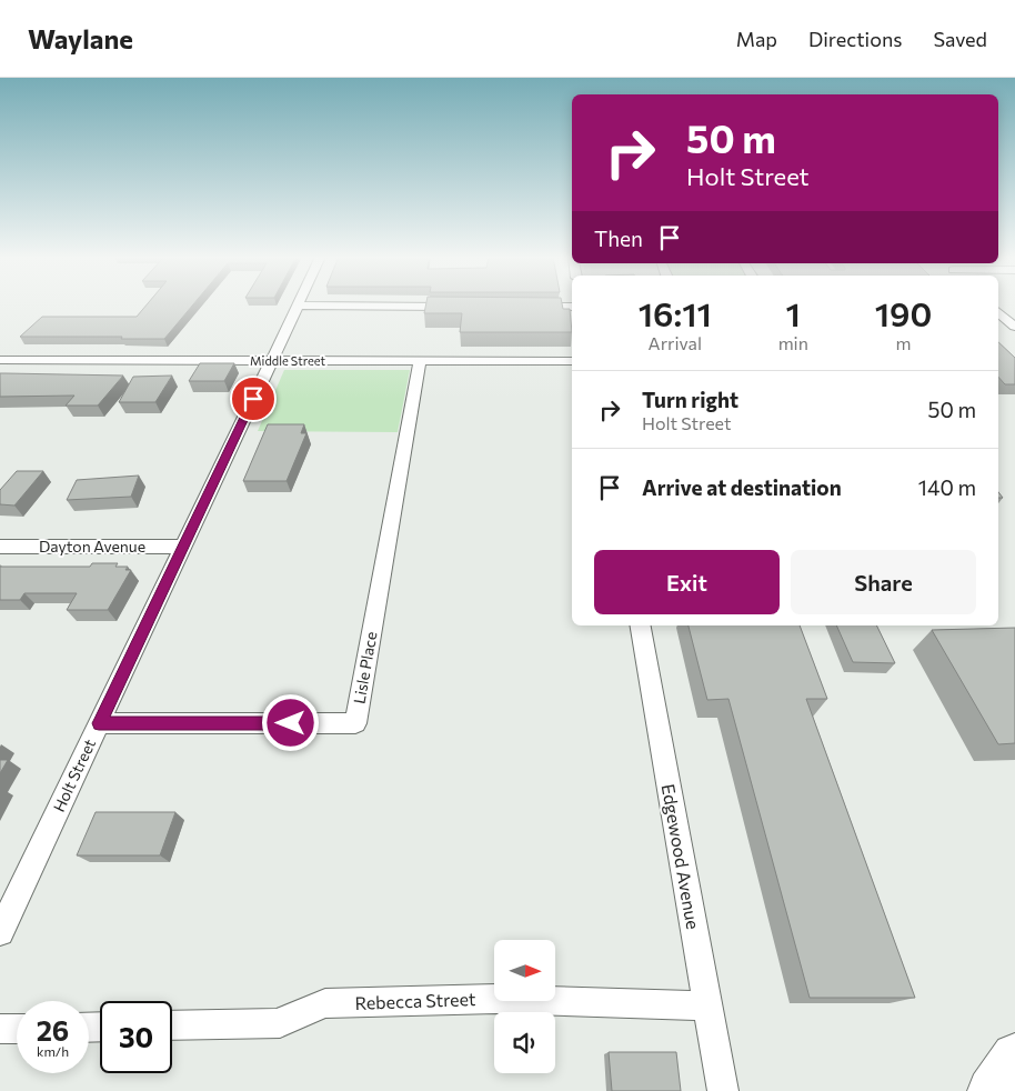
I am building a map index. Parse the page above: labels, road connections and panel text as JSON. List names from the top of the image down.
{
  "streets": {
    "street": [
      "Middle Street",
      "Dayton Avenue",
      "Lisle Place",
      "Holt Street",
      "Edgewood Avenue",
      "Rebecca Street"
    ]
  },
  "crossings": [
    ["Middle Street", "Lisle Place"],
    ["Middle Street", "Holt Street"],
    ["Dayton Avenue", "Holt Street"],
    ["Lisle Place", "Holt Street"],
    ["Edgewood Avenue", "Rebecca Street"]
  ],
  "north": "right",
  "page": {
    "header": "Waylane",
    "nav": ["Map", "Directions", "Saved"],
    "turn": ["50 m", "Holt Street"],
    "then": "Then",
    "eta": [
      "16:11",
      "Arrival",
      "1",
      "min",
      "190",
      "m"
    ],
    "list": [
      {
        "name": "Turn right",
        "note": "Holt Street",
        "value": "50 m"
      },
      {
        "name": "Arrive at destination",
        "value": "140 m"
      }
    ],
    "buttons": ["Exit", "Share"],
    "speed": "26 km/h",
    "limit": "30"
  }
}
